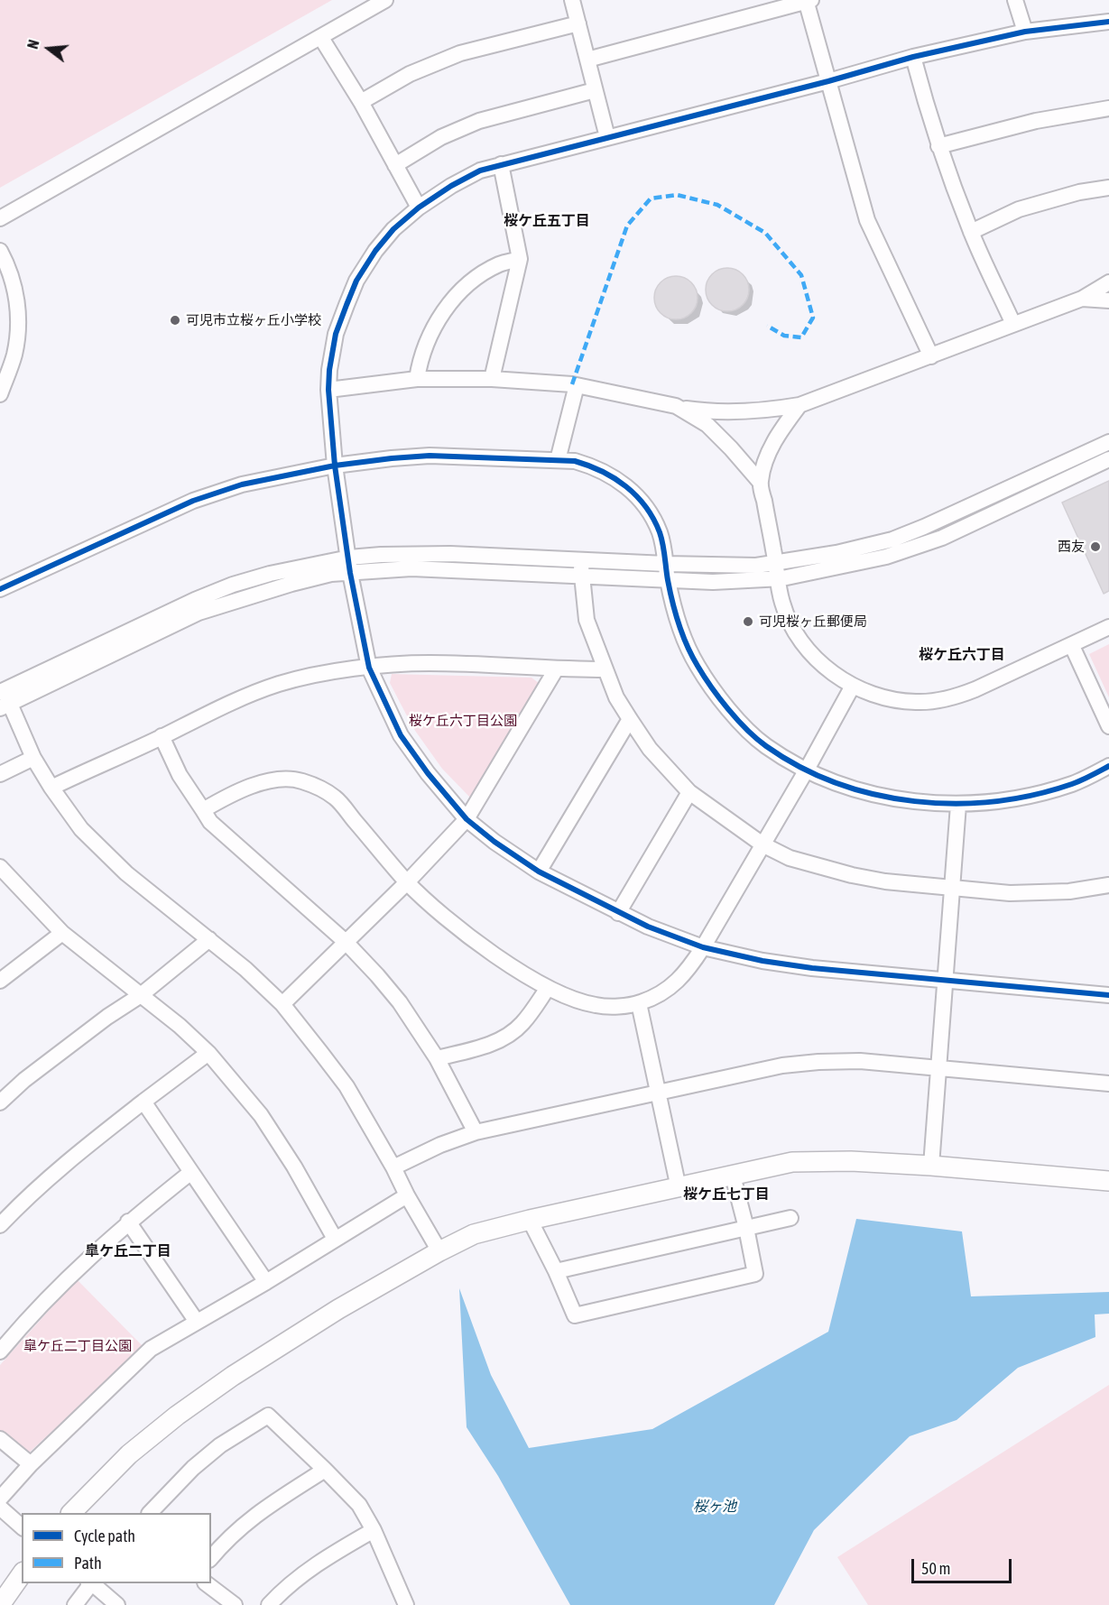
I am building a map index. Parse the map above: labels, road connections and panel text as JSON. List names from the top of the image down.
{
  "districts": [
    "桜ケ丘五丁目",
    "桜ケ丘六丁目",
    "桜ケ丘七丁目",
    "皐ケ丘二丁目"
  ],
  "water": ["桜ヶ池"],
  "parks": ["桜ケ丘六丁目公園", "皐ケ丘二丁目公園"],
  "places": ["可児市立桜ヶ丘小学校", "西友", "可児桜ヶ丘郵便局"],
  "legend": ["Cycle path", "Path"],
  "scale_bar": "50 m",
  "north": "left"
}
